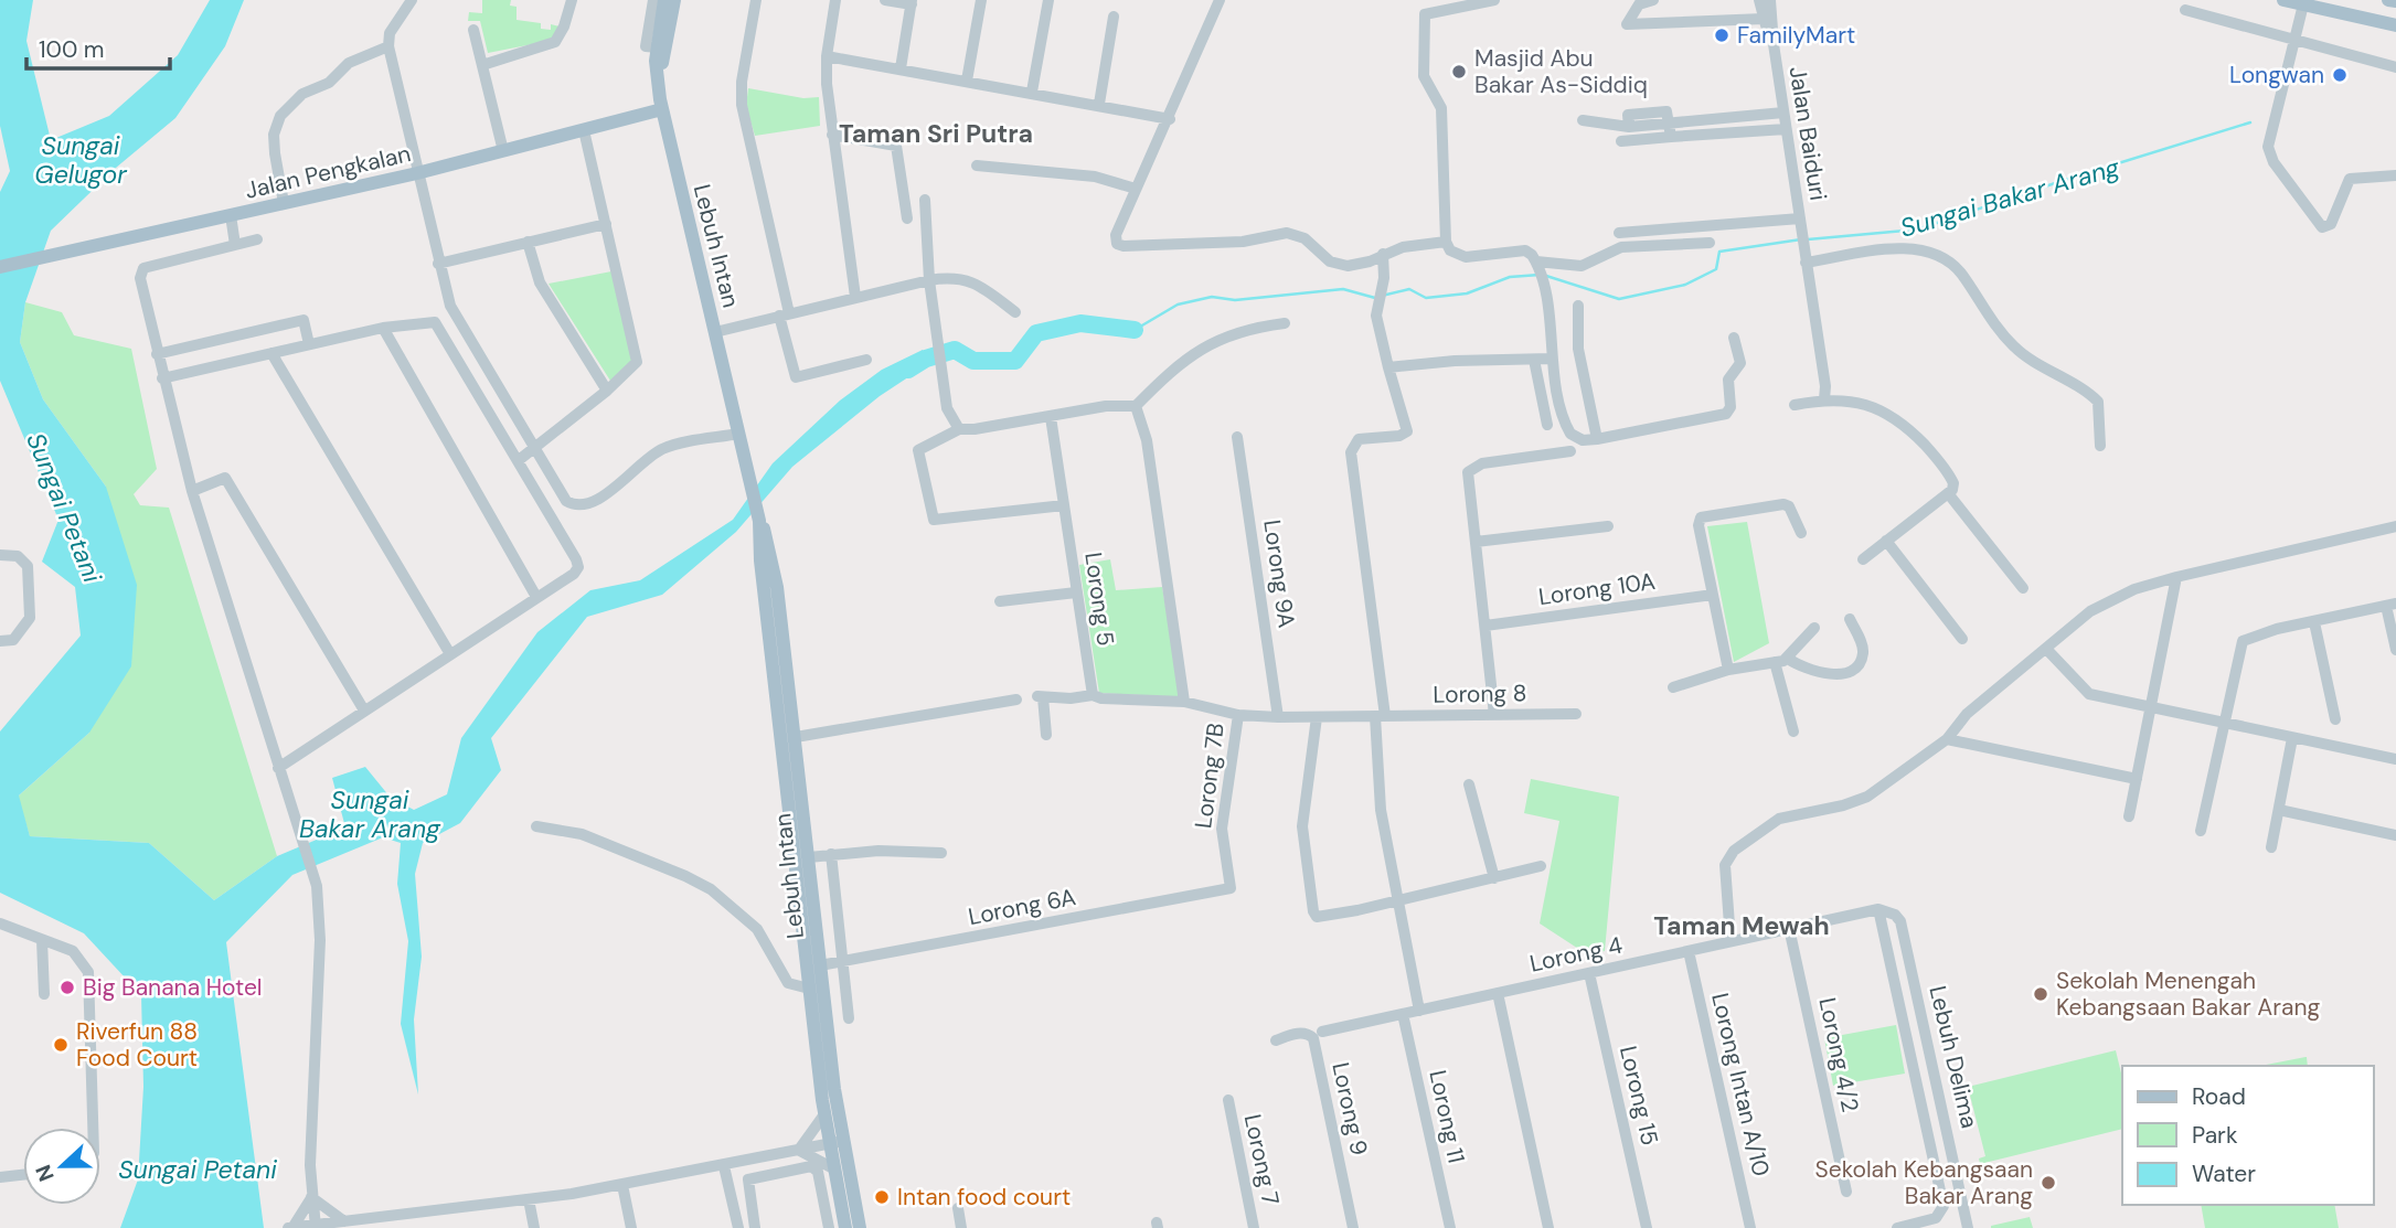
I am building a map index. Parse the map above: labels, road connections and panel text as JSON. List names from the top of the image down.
{
  "streets": {
    "main road": ["Jalan Pengkalan", "Lebuh Intan"],
    "street": [
      "Jalan Baiduri",
      "Lorong 9A",
      "Lorong 10A",
      "Lorong 5",
      "Lorong 8",
      "Lorong 7B",
      "Lorong 6A",
      "Lorong 4",
      "Lorong 4/2",
      "Lebuh Delima",
      "Lorong Intan A/10",
      "Lorong 15",
      "Lorong 9",
      "Lorong 11",
      "Lorong 7"
    ]
  },
  "crossings": [
    ["Jalan Pengkalan", "Lebuh Intan"],
    ["Lebuh Intan", "Lorong 6A"],
    ["Lorong 9A", "Lorong 8"],
    ["Lorong 8", "Lorong 7B"],
    ["Lorong 7B", "Lorong 6A"],
    ["Lorong 4", "Lorong 4/2"],
    ["Lorong 4", "Lebuh Delima"],
    ["Lorong 4", "Lorong Intan A/10"],
    ["Lorong 4", "Lorong 15"],
    ["Lorong 4", "Lorong 11"]
  ],
  "districts": ["Taman Sri Putra", "Taman Mewah"],
  "water": ["Sungai Gelugor", "Sungai Bakar Arang", "Sungai Petani"],
  "places": [
    "FamilyMart",
    "Masjid Abu Bakar As-Siddiq",
    "Longwan",
    "Big Banana Hotel",
    "Sekolah Menengah Kebangsaan Bakar Arang",
    "Riverfun 88 Food Court",
    "Sekolah Kebangsaan Bakar Arang",
    "Intan food court"
  ],
  "legend": ["Road", "Park", "Water"],
  "scale_bar": "100 m",
  "north": "left"
}
